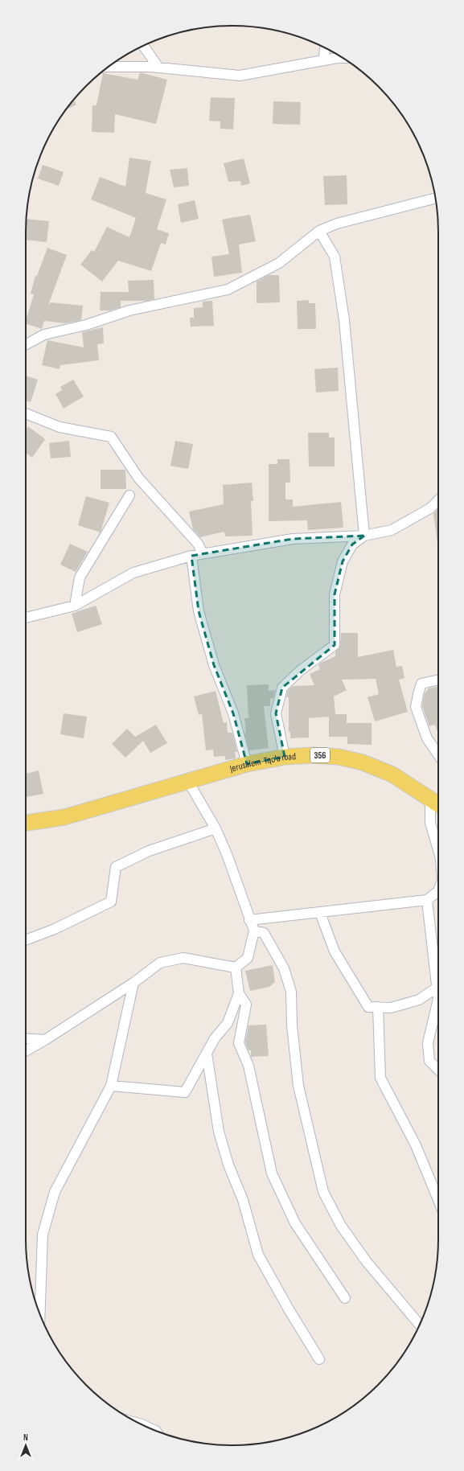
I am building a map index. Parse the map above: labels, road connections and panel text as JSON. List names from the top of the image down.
{
  "streets": {
    "main road": ["356", "Jerusalem-Tqo'a road"]
  },
  "crossings": [
    ["356", "Jerusalem-Tqo'a road"]
  ],
  "north": "top"
}
